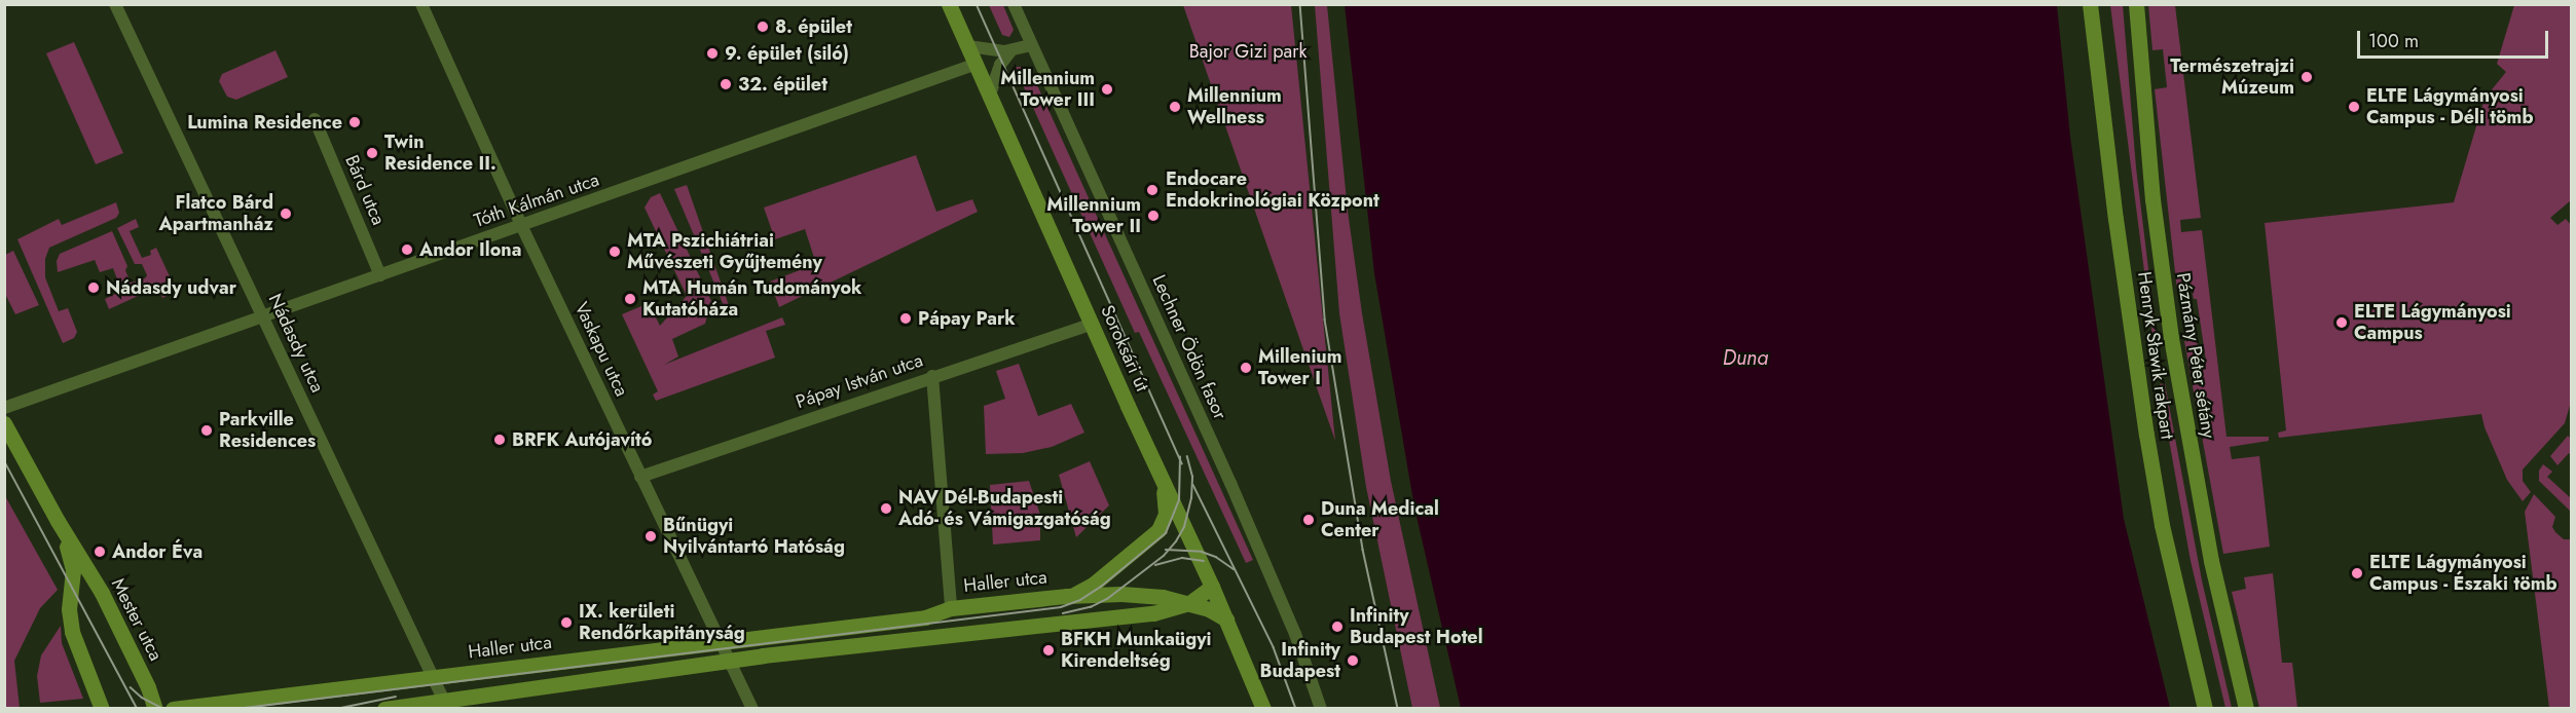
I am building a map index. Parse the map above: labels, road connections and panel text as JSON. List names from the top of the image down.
{
  "streets": {
    "street": [
      "Bárd utca",
      "Tóth Kálmán utca",
      "Nádasdy utca",
      "Lechner Ödön fasor",
      "Soroksári út",
      "Vaskapu utca",
      "Henryk Sławik rakpart",
      "Pázmány Péter sétány",
      "Pápay István utca",
      "Haller utca",
      "Mester utca"
    ]
  },
  "crossings": [
    ["Bárd utca", "Tóth Kálmán utca"],
    ["Tóth Kálmán utca", "Nádasdy utca"],
    ["Tóth Kálmán utca", "Soroksári út"],
    ["Tóth Kálmán utca", "Vaskapu utca"],
    ["Nádasdy utca", "Haller utca"],
    ["Soroksári út", "Pápay István utca"],
    ["Soroksári út", "Haller utca"],
    ["Vaskapu utca", "Pápay István utca"],
    ["Vaskapu utca", "Haller utca"]
  ],
  "water": ["Duna"],
  "parks": ["Bajor Gizi park"],
  "places": [
    "8. épület",
    "9. épület (siló)",
    "Természetrajzi Múzeum",
    "32. épület",
    "Millennium Tower III",
    "Millennium Wellness",
    "ELTE Lágymányosi Campus - Déli tömb",
    "Lumina Residence",
    "Twin Residence II.",
    "Endocare Endokrinológiai Központ",
    "Flatco Bárd Apartmanház",
    "Millennium Tower II",
    "Andor Ilona",
    "MTA Pszichiátriai Művészeti Gyűjtemény",
    "Nádasdy udvar",
    "MTA Humán Tudományok Kutatóháza",
    "Pápay Park",
    "ELTE Lágymányosi Campus",
    "Millenium Tower I",
    "Parkville Residences",
    "BRFK Autójavító",
    "NAV Dél-Budapesti Adó- és Vámigazgatóság",
    "Duna Medical Center",
    "Bűnügyi Nyilvántartó Hatóság",
    "Andor Éva",
    "ELTE Lágymányosi Campus - Északi tömb",
    "IX. kerületi Rendőrkapitányság",
    "Infinity Budapest Hotel",
    "BFKH Munkaügyi Kirendeltség",
    "Infinity Budapest"
  ],
  "scale_bar": "100 m"
}
